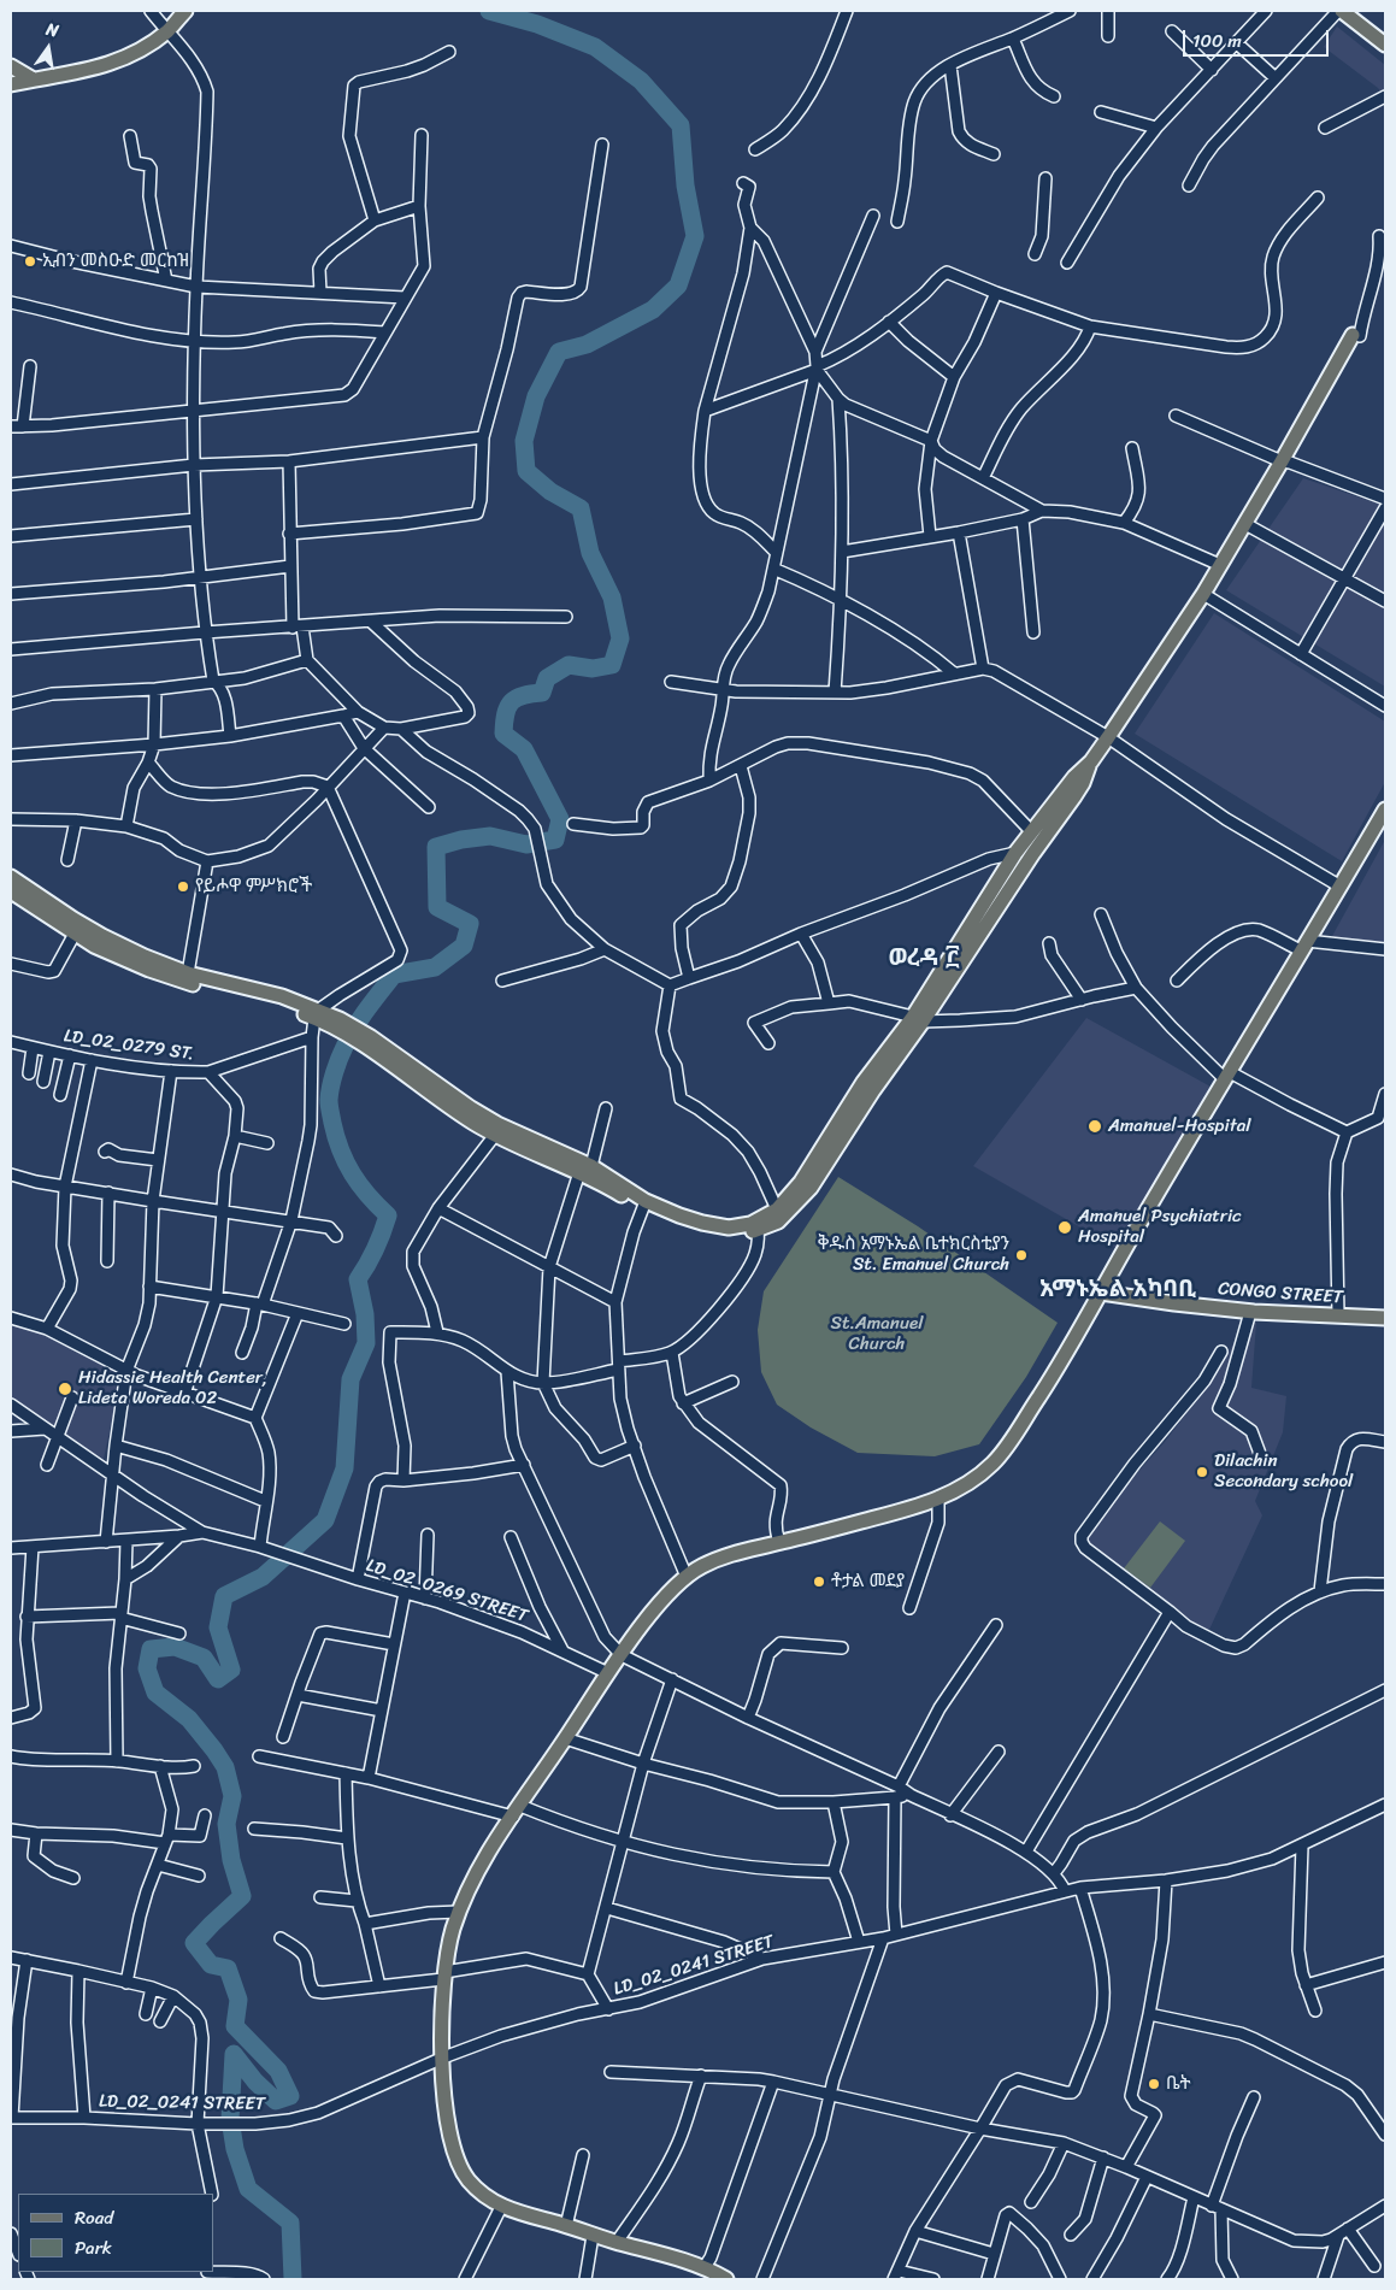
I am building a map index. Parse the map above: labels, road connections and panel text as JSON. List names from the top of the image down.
{
  "streets": {
    "main road": ["CONGO STREET"],
    "street": ["LD_02_0279 ST.", "LD_02_0269 STREET", "LD_02_0241 STREET"]
  },
  "districts": ["ወረዳ ፫", "አማኑኤል አካባቢ"],
  "parks": ["St.Amanuel Church"],
  "places": [
    "ኢብን መስዑድ መርከዝ",
    "የይሖዋ ምሥክሮች",
    "Amanuel-Hospital",
    "Amanuel Psychiatric Hospital",
    "ቅዱስ አማኑኤል ቤተክርስቲያን St. Emanuel Church",
    "Hidassie Health Center, Lideta Woreda 02",
    "Dilachin Secondary school",
    "ቶታል መደያ",
    "ቤት"
  ],
  "legend": ["Road", "Park"],
  "scale_bar": "100 m",
  "north": "top"
}
